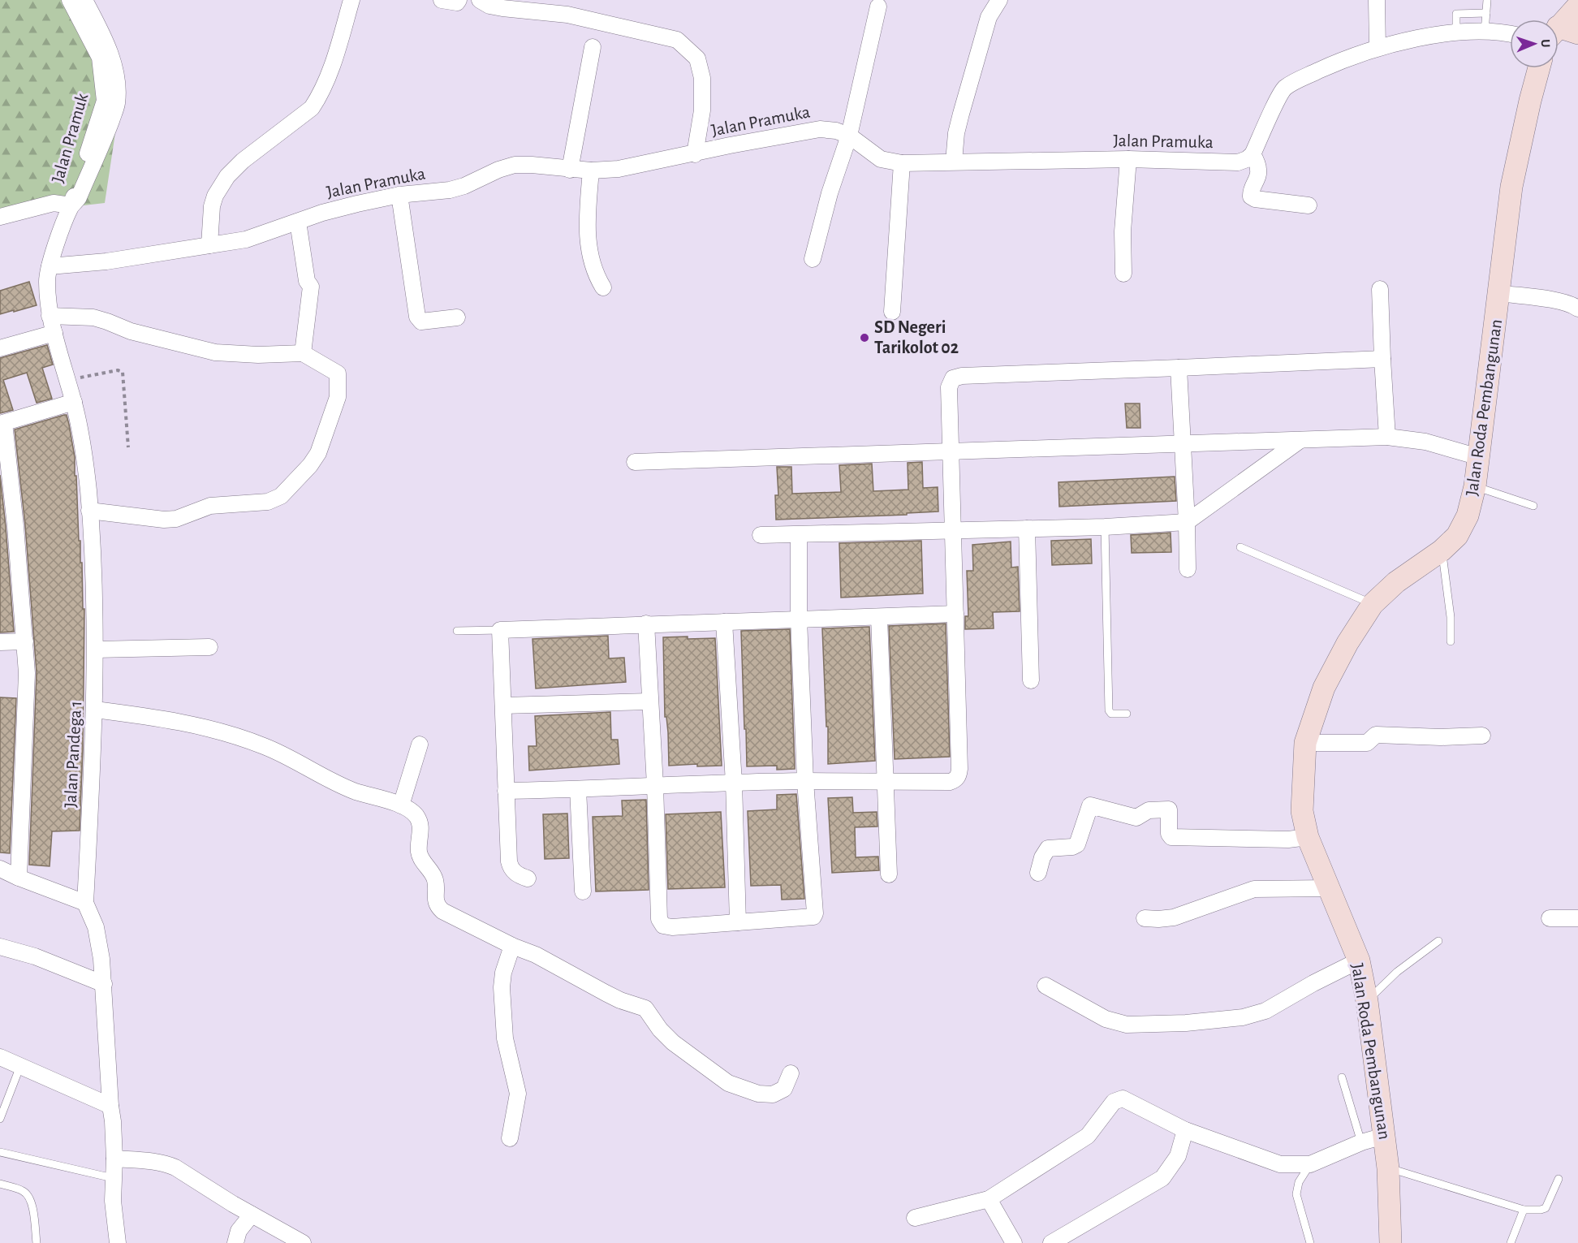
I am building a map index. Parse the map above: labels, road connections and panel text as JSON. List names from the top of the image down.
{
  "streets": {
    "street": [
      "Jalan Pramuka",
      "Jalan Pramuk",
      "Jalan Roda Pembangunan",
      "Jalan Pandega 1"
    ]
  },
  "crossings": [
    ["Jalan Pramuka", "Jalan Pandega 1"]
  ],
  "places": ["SD Negeri Tarikolot 02"],
  "north": "right"
}
